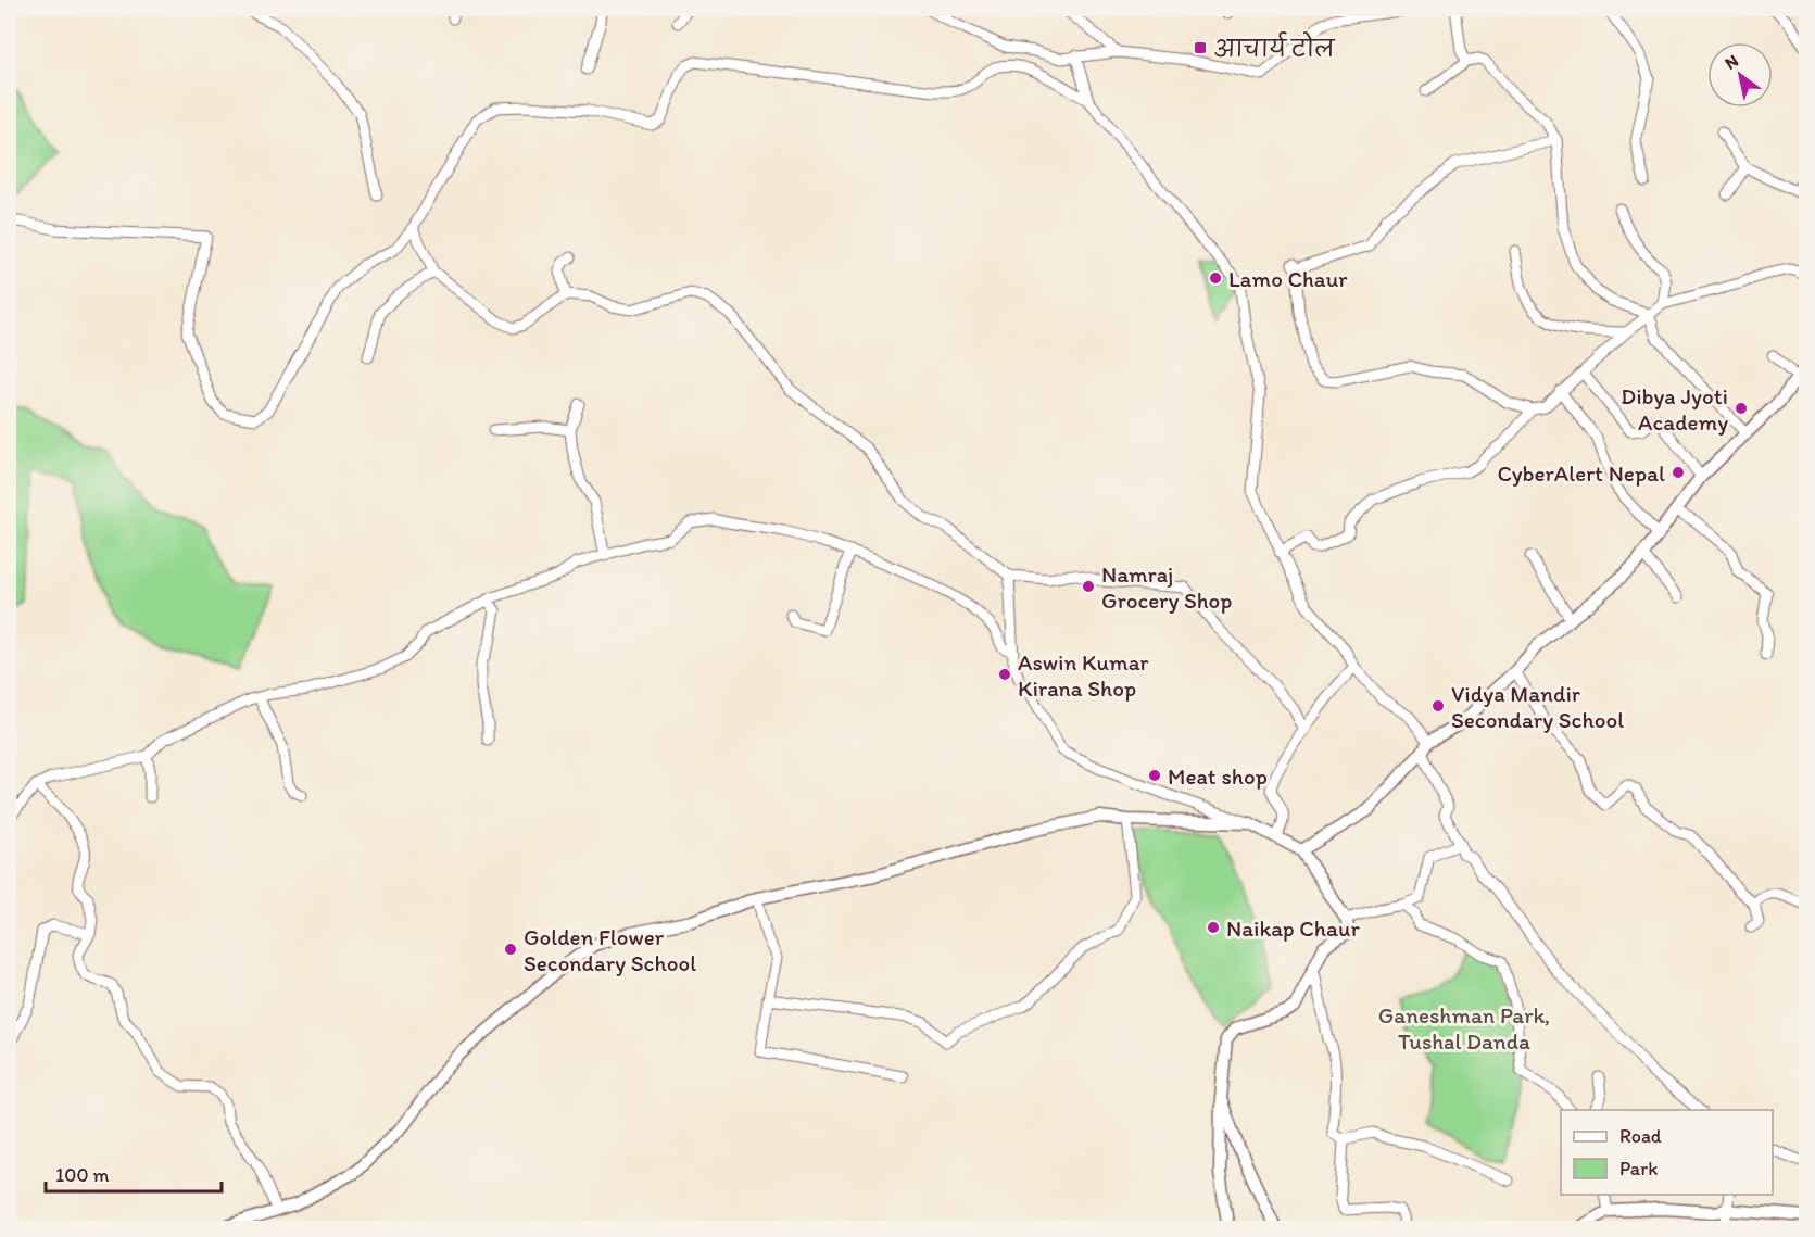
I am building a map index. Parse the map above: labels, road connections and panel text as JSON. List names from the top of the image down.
{
  "parks": ["Ganeshman Park, Tushal Danda"],
  "places": {
    "transit": ["आचार्य टोल"],
    "other": [
      "Lamo Chaur",
      "Dibya Jyoti Academy",
      "CyberAlert Nepal",
      "Namraj Grocery Shop",
      "Aswin Kumar Kirana Shop",
      "Vidya Mandir Secondary School",
      "Meat shop",
      "Naikap Chaur",
      "Golden Flower Secondary School"
    ]
  },
  "legend": ["Road", "Park"],
  "scale_bar": "100 m",
  "north": "top left"
}
